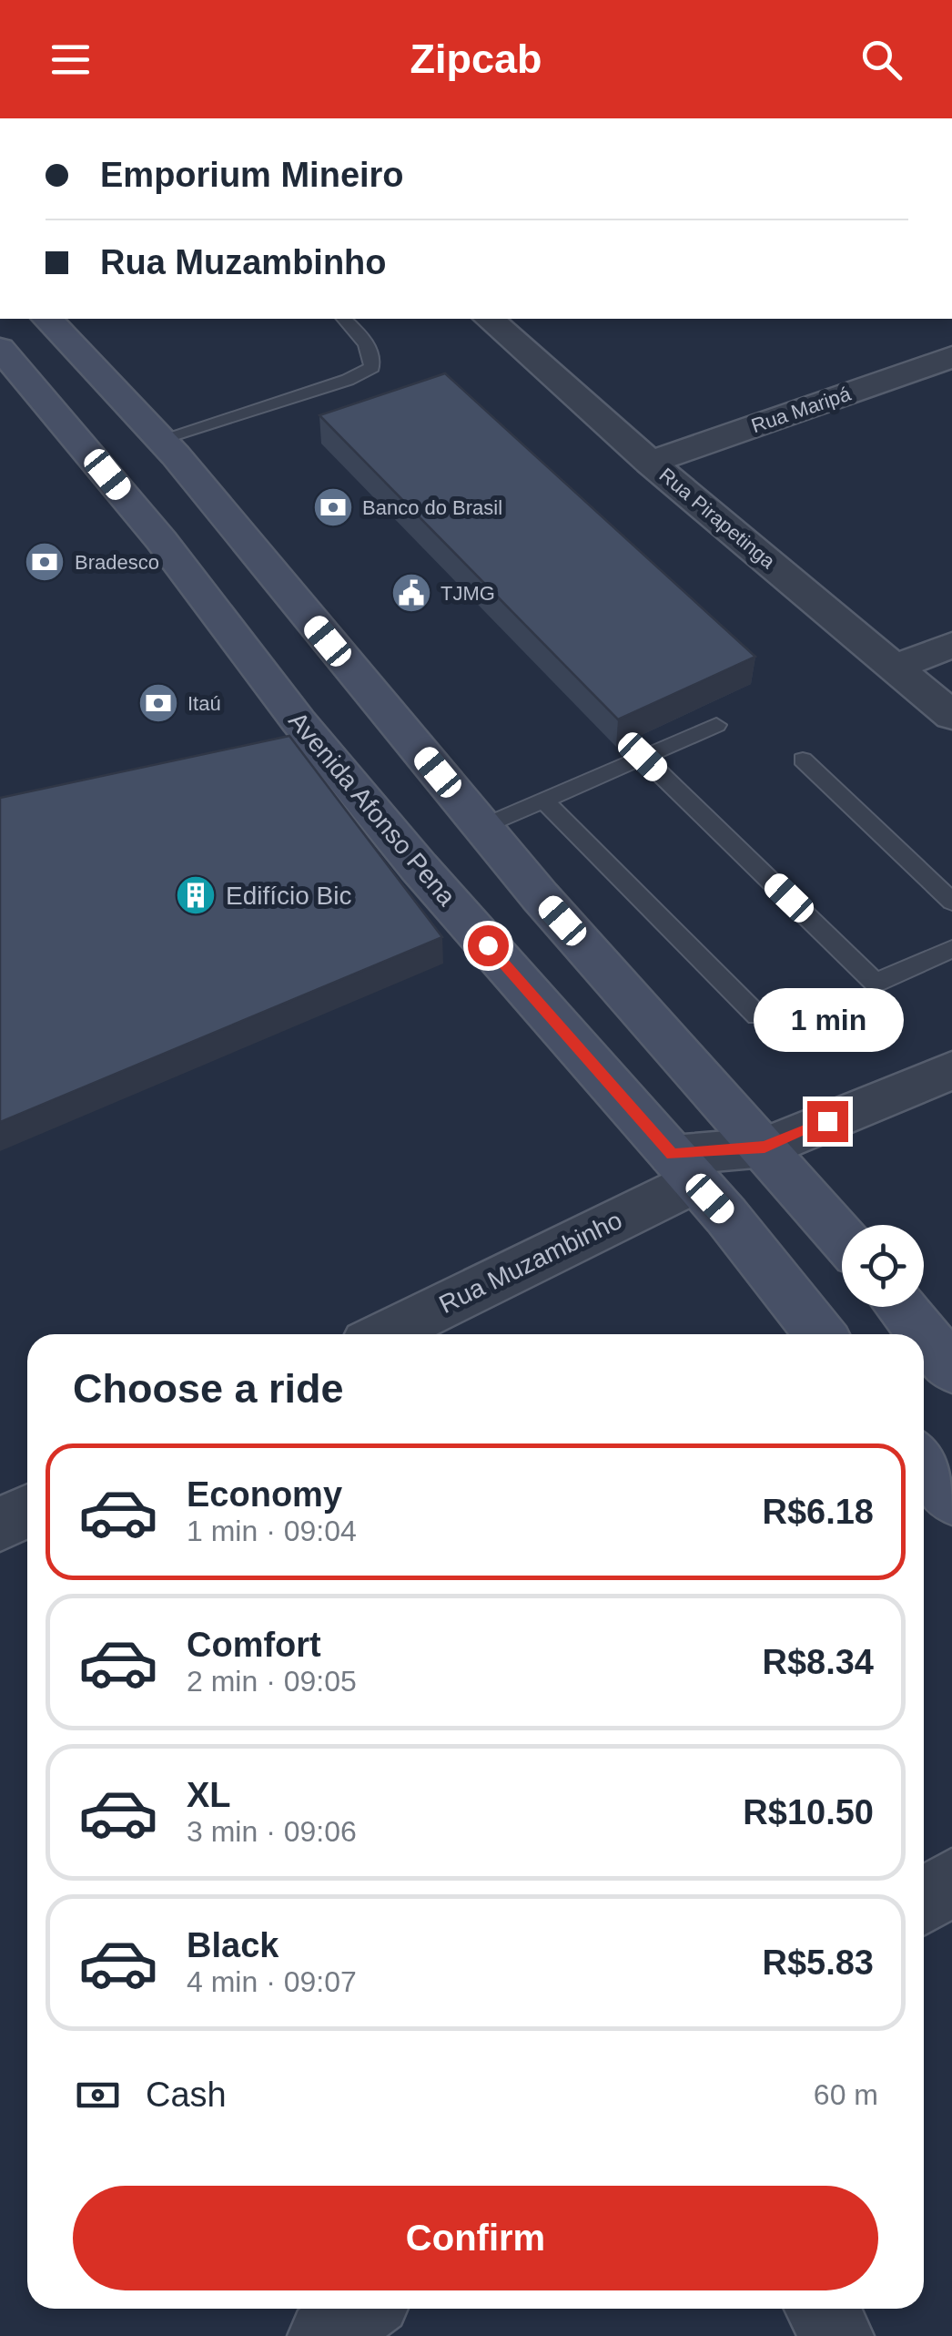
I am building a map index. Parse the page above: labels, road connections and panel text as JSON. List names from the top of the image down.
{
  "streets": {
    "main road": ["Avenida Afonso Pena"],
    "street": ["Rua Maripá", "Rua Pirapetinga", "Rua Muzambinho"]
  },
  "crossings": [
    ["Rua Maripá", "Rua Pirapetinga"],
    ["Avenida Afonso Pena", "Rua Muzambinho"]
  ],
  "places": {
    "bank": ["Banco do Brasil", "Bradesco", "Itaú"],
    "public building": ["TJMG"],
    "building": ["Edifício Bic"]
  },
  "page": {
    "header": "Zipcab",
    "banner": ["Emporium Mineiro", "Rua Muzambinho"],
    "bubble": "1 min",
    "heading": "Choose a ride",
    "list": [
      {
        "name": "Economy",
        "note": "1 min · 09:04",
        "value": "R$6.18"
      },
      {
        "name": "Comfort",
        "note": "2 min · 09:05",
        "value": "R$8.34"
      },
      {
        "name": "XL",
        "note": "3 min · 09:06",
        "value": "R$10.50"
      },
      {
        "name": "Black",
        "note": "4 min · 09:07",
        "value": "R$5.83"
      }
    ],
    "pay": ["Cash", "60 m"],
    "buttons": "Confirm"
  }
}
